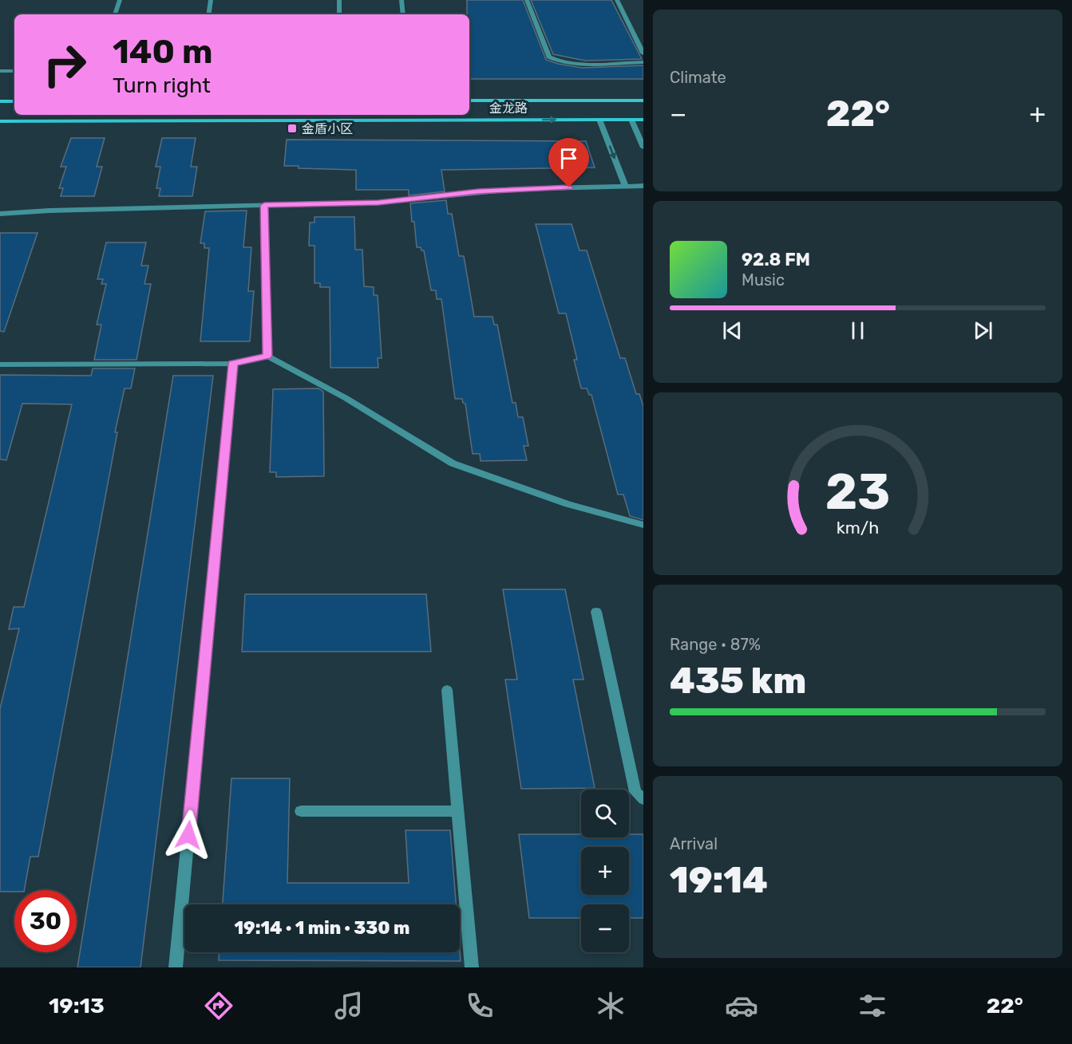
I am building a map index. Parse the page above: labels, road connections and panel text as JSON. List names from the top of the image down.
{
  "streets": {
    "main road": ["金龙路"]
  },
  "one_way": ["金龙路"],
  "places": {
    "transit": ["金盾小区"]
  },
  "page": {
    "tile": [
      "Climate",
      ["Range · 87%", "435 km"],
      ["Arrival", "19:14"]
    ],
    "turn": ["140 m", "Turn right"],
    "heat": ["−", "22°", "+"],
    "song": ["92.8 FM", "Music"],
    "map_buttons": ["+", "−"],
    "limit": "30",
    "trip": "19:14 · 1 min · 330 m",
    "tabs": ["19:13", "22°"],
    "gauge": ["23", "km/h"]
  }
}
